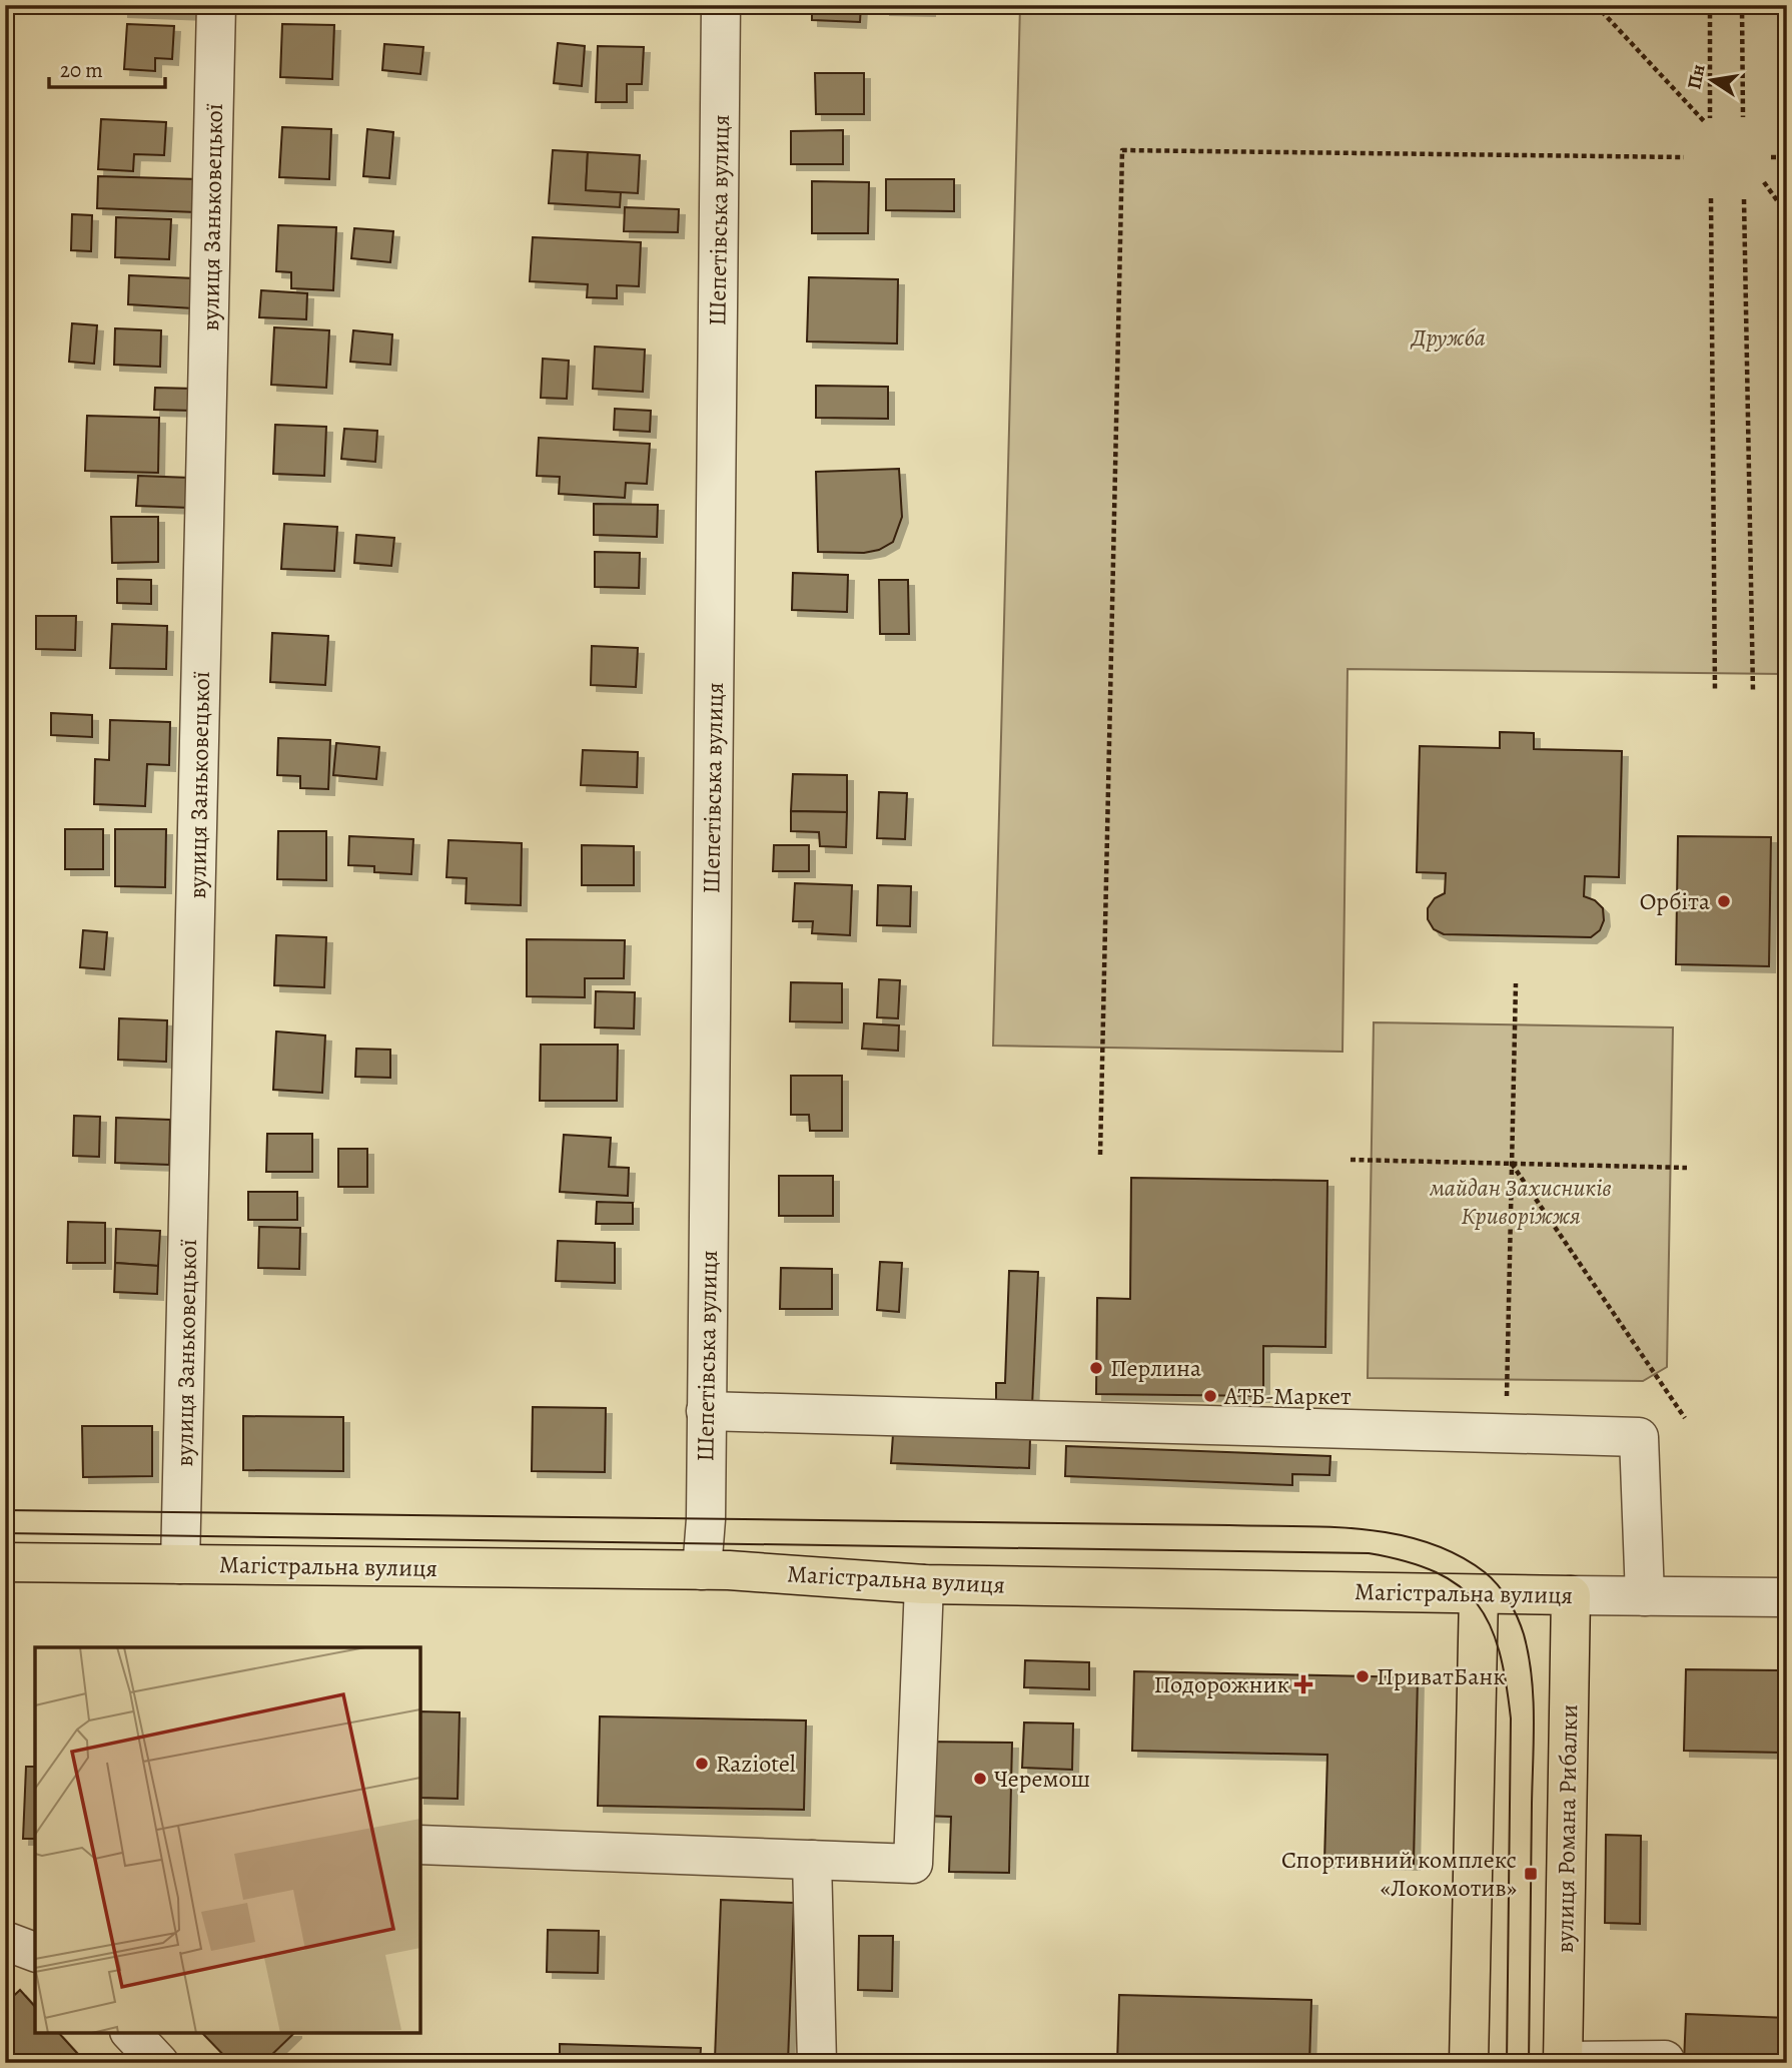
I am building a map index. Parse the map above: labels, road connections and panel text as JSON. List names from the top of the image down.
{
  "streets": {
    "main road": ["Магістральна вулиця", "вулиця Романа Рибалки"],
    "street": ["вулиця Заньковецької", "Шепетівська вулиця"]
  },
  "crossings": [
    ["вулиця Заньковецької", "Магістральна вулиця"],
    ["Шепетівська вулиця", "Магістральна вулиця"],
    ["Магістральна вулиця", "вулиця Романа Рибалки"]
  ],
  "parks": ["Дружба", "майдан Захисників Криворіжжя"],
  "places": {
    "other": [
      "Орбіта",
      "Перлина",
      "АТБ-Маркет",
      "ПриватБанк",
      "Raziotel",
      "Черемош"
    ],
    "health": ["Подорожник"],
    "transit": ["Спортивний комплекс «Локомотив»"]
  },
  "scale_bar": "20 m",
  "north": "left"
}
